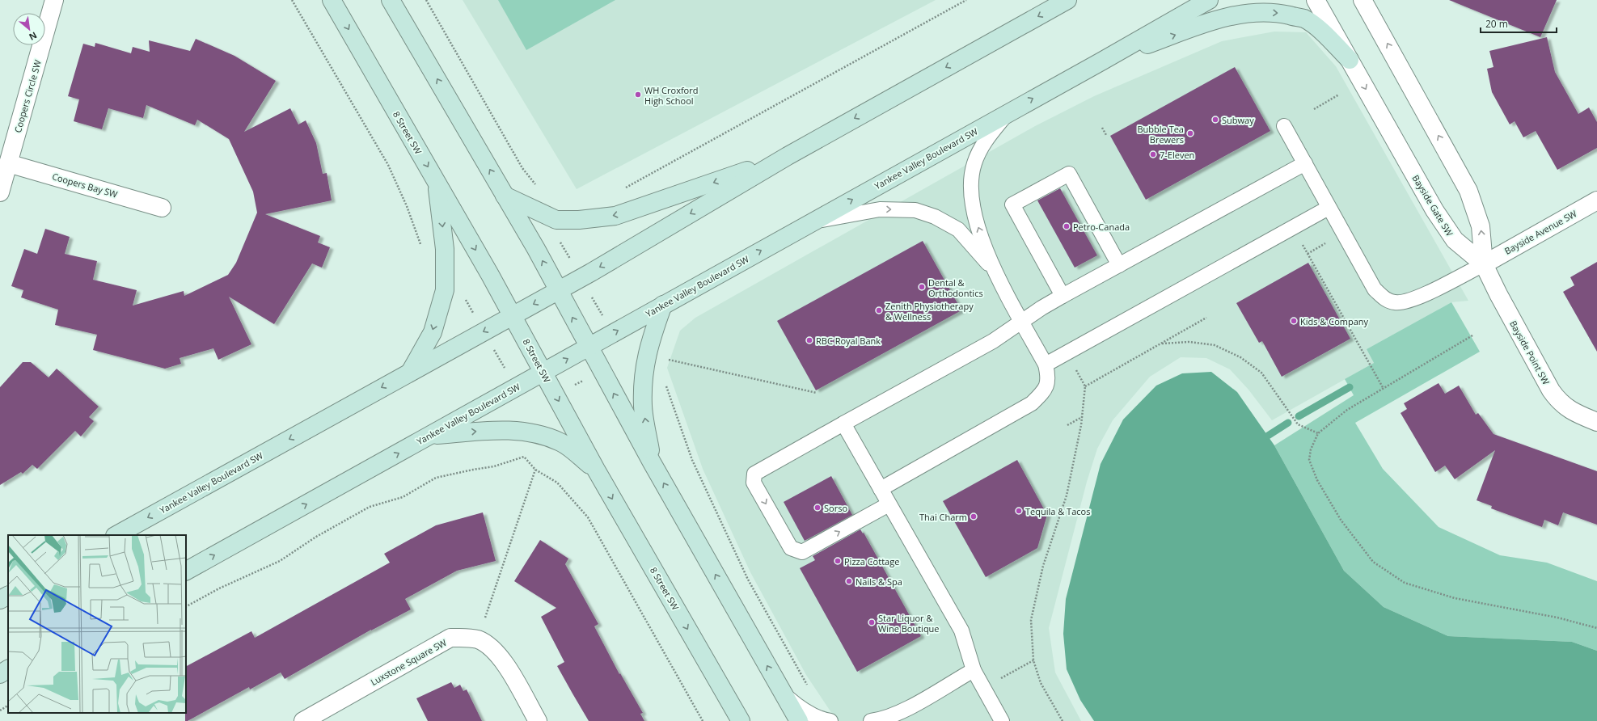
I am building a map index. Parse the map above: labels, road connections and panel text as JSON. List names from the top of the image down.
{
  "streets": {
    "main road": ["8 Street SW", "Yankee Valley Boulevard SW"],
    "street": [
      "Coopers Circle SW",
      "Coopers Bay SW",
      "Bayside Gate SW",
      "Bayside Avenue SW",
      "Bayside Point SW",
      "Luxstone Square SW"
    ]
  },
  "crossings": [
    ["Coopers Circle SW", "Coopers Bay SW"],
    ["8 Street SW", "Yankee Valley Boulevard SW"],
    ["Bayside Gate SW", "Bayside Avenue SW"],
    ["Bayside Gate SW", "Bayside Point SW"],
    ["Bayside Avenue SW", "Bayside Point SW"]
  ],
  "places": [
    "WH Croxford High School",
    "Subway",
    "Bubble Tea Brewers",
    "7-Eleven",
    "Petro-Canada",
    "Dental & Orthodontics",
    "Zenith Physiotherapy & Wellness",
    "Kids & Company",
    "RBC Royal Bank",
    "Sorso",
    "Tequila & Tacos",
    "Thai Charm",
    "Pizza Cottage",
    "Nails & Spa",
    "Star Liquor & Wine Boutique"
  ],
  "scale_bar": "20 m",
  "north": "bottom right"
}
